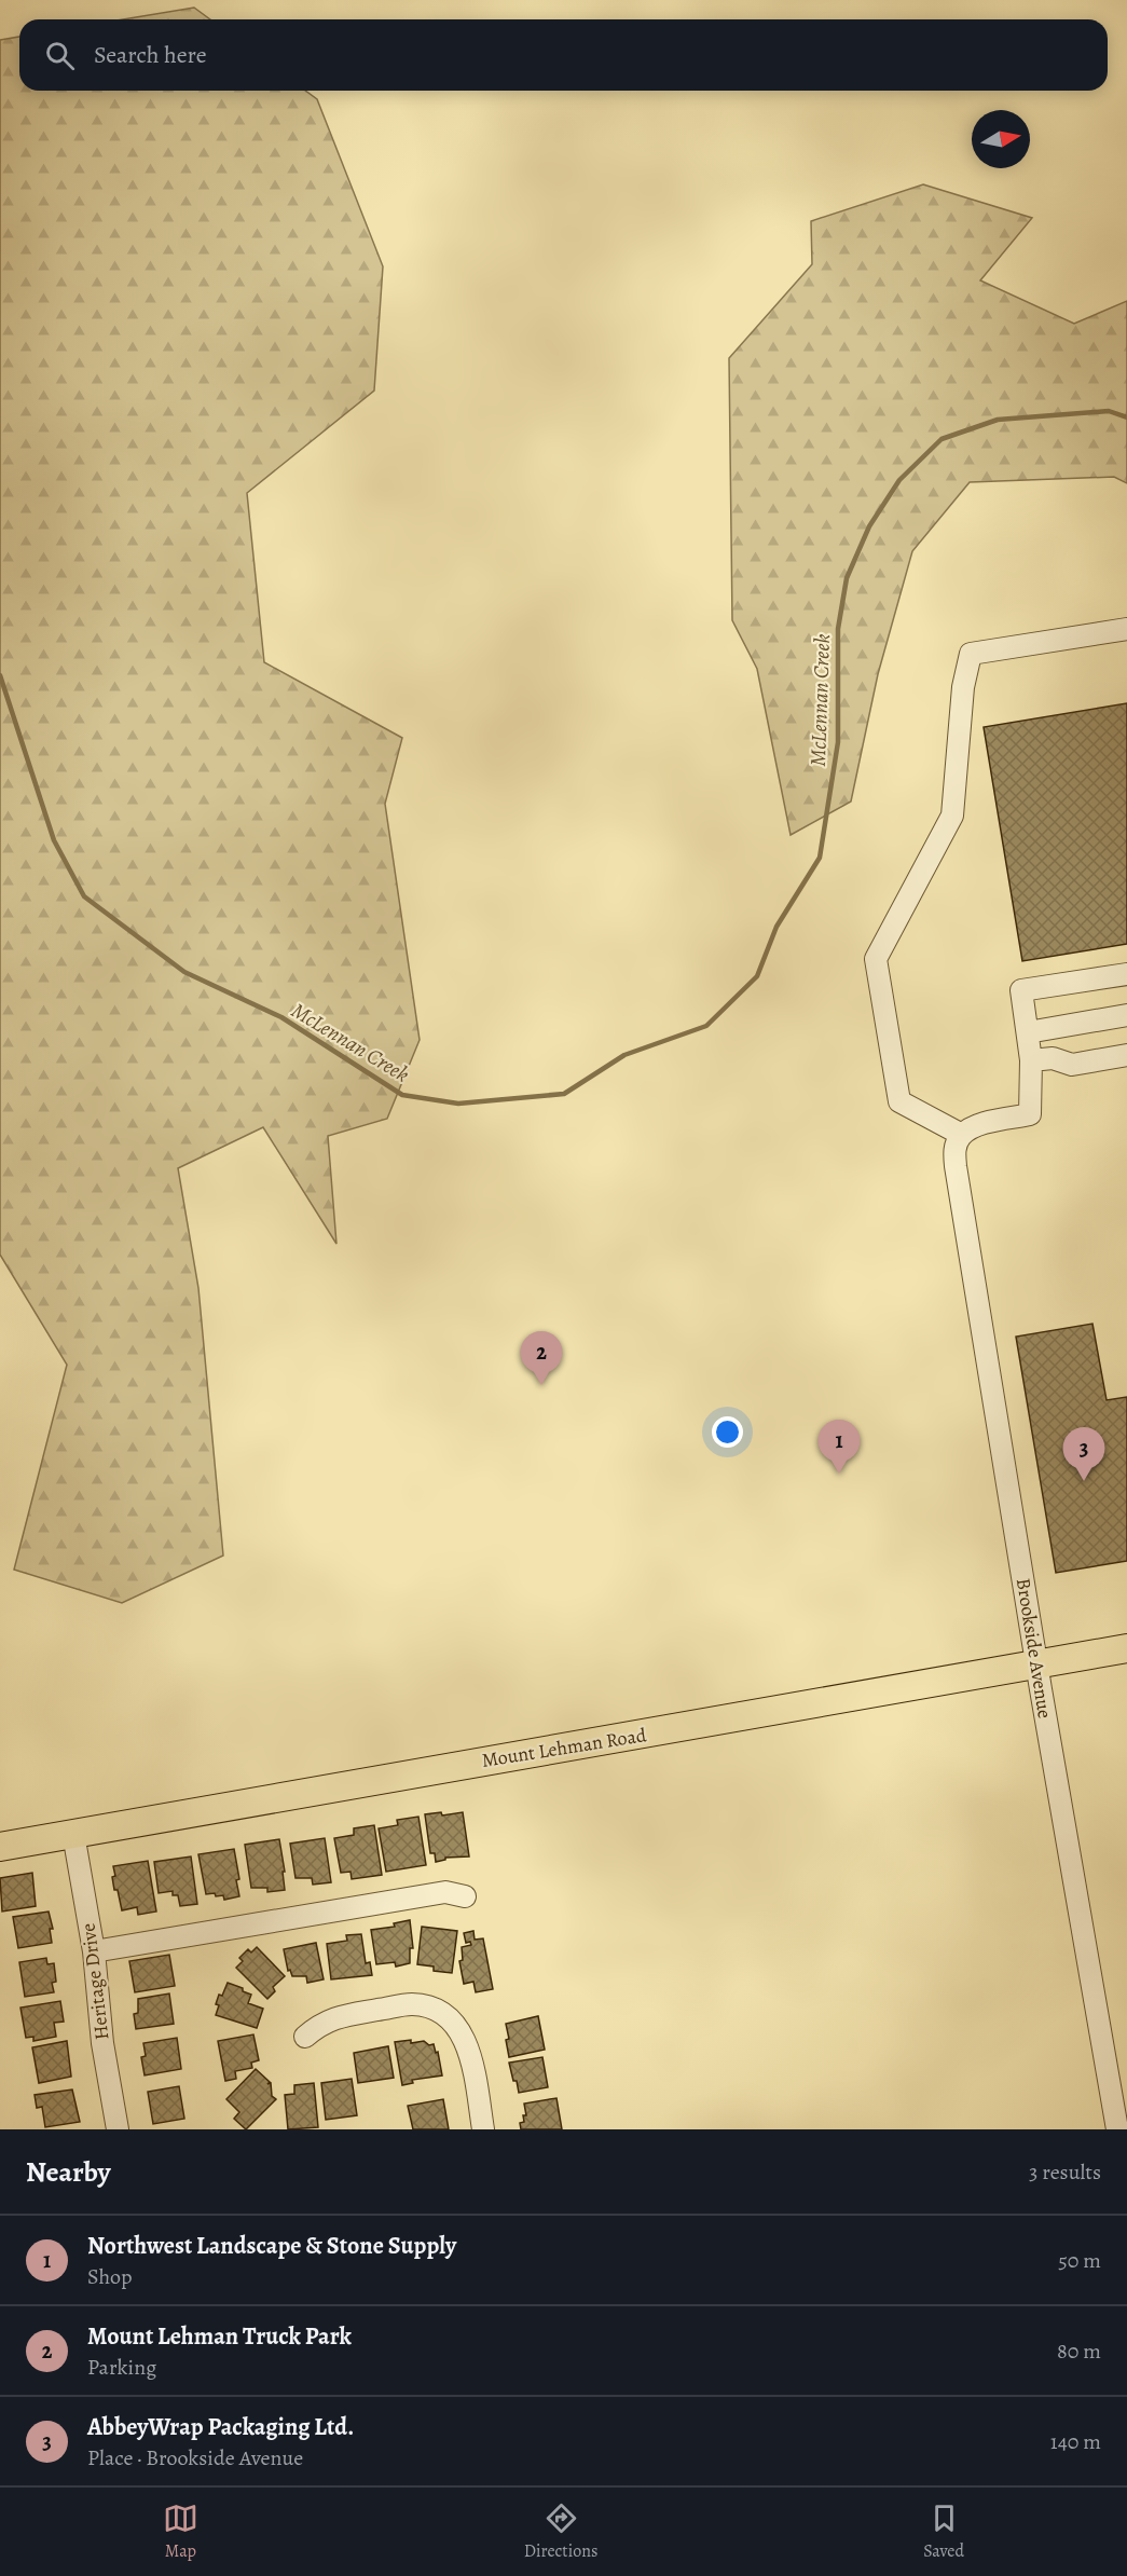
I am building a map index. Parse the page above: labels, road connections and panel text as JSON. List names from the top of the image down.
{
  "streets": {
    "main road": ["Mount Lehman Road"],
    "street": ["Brookside Avenue", "Heritage Drive"]
  },
  "crossings": [
    ["Brookside Avenue", "Mount Lehman Road"],
    ["Mount Lehman Road", "Heritage Drive"]
  ],
  "water": ["McLennan Creek"],
  "north": "right",
  "page": {
    "search": "Search here",
    "pins": ["2", "1", "3"],
    "heading": ["Nearby", "3 results"],
    "list": [
      {
        "mark": "1",
        "name": "Northwest Landscape & Stone Supply",
        "note": "Shop",
        "value": "50 m"
      },
      {
        "mark": "2",
        "name": "Mount Lehman Truck Park",
        "note": "Parking",
        "value": "80 m"
      },
      {
        "mark": "3",
        "name": "AbbeyWrap Packaging Ltd.",
        "note": "Place · Brookside Avenue",
        "value": "140 m"
      }
    ],
    "nav": ["Map", "Directions", "Saved"]
  }
}
